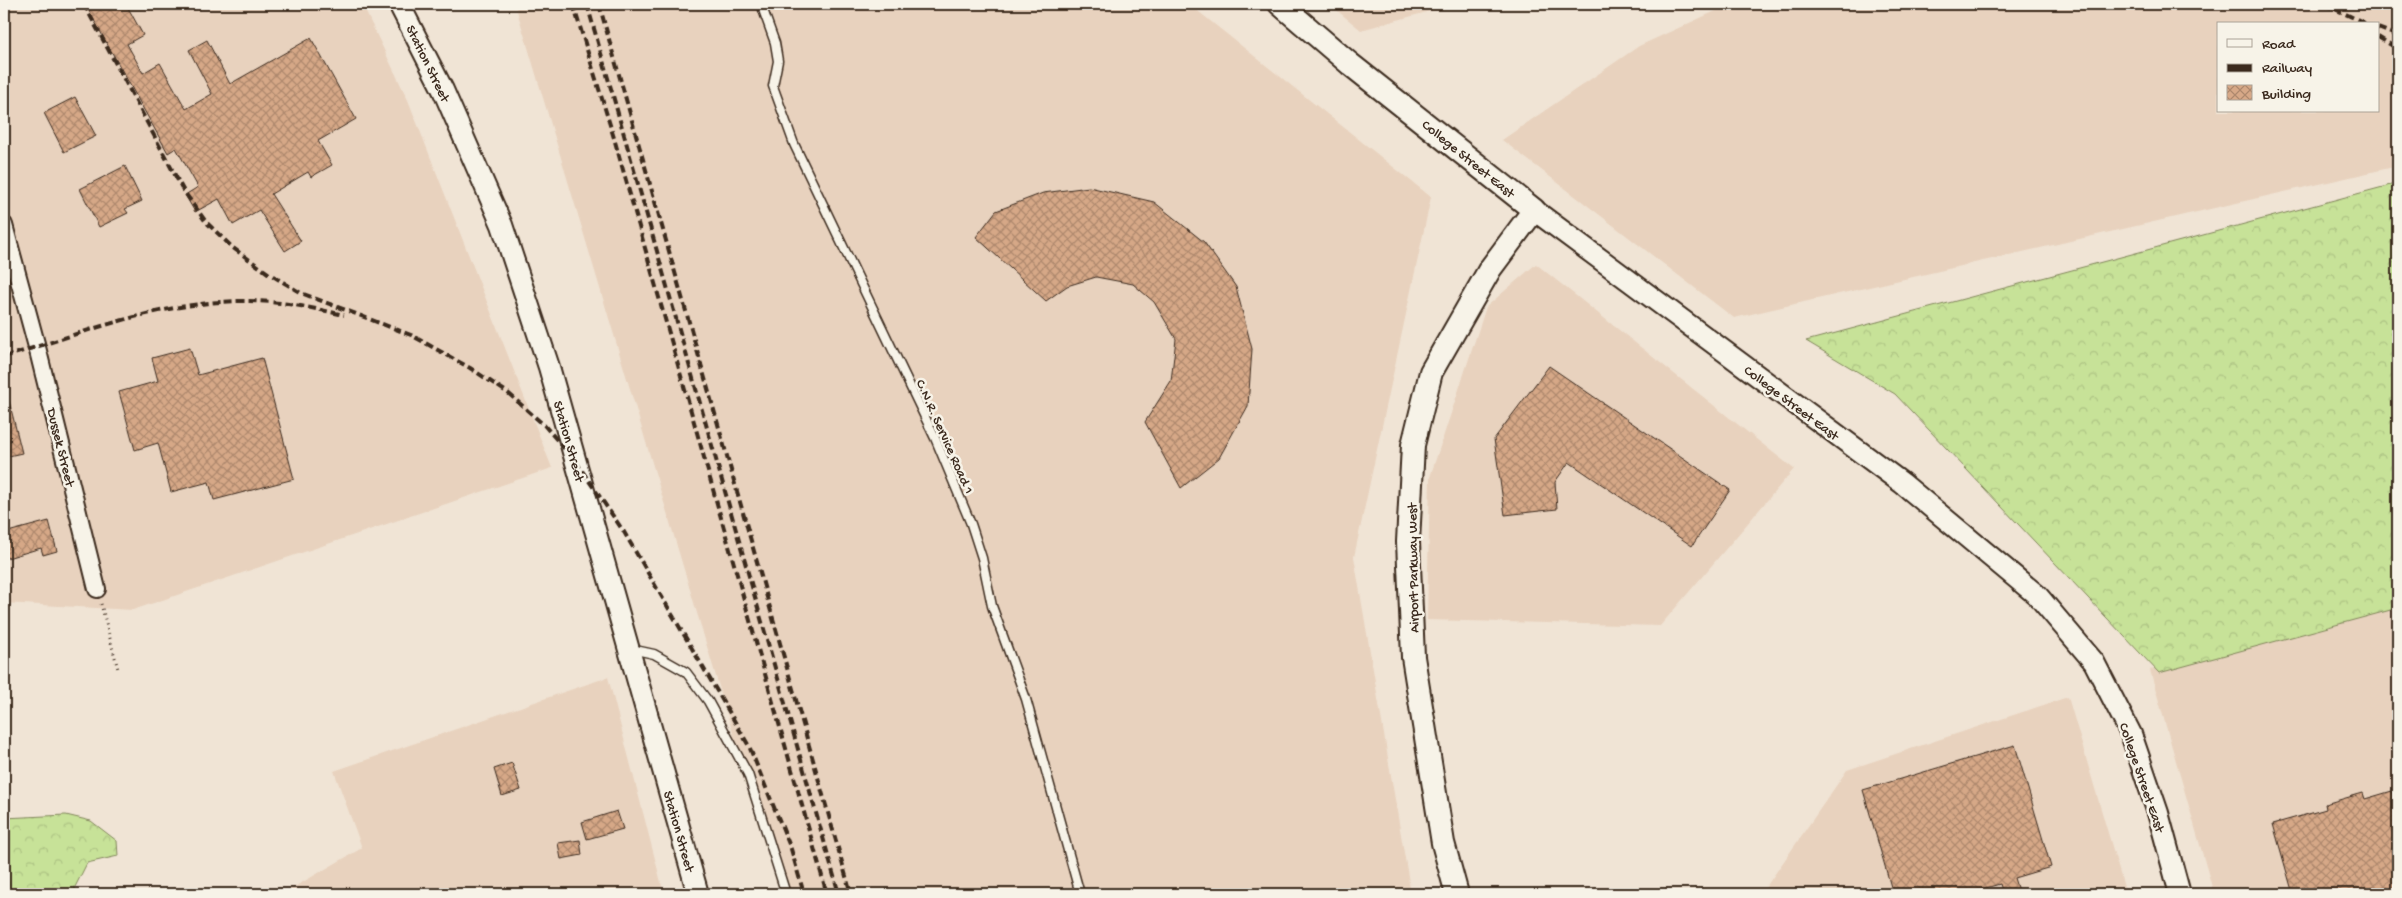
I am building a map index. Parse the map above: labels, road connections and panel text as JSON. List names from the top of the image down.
{
  "streets": {
    "main road": ["College Street East", "Airport Parkway West"],
    "street": ["Station Street", "Dussek Street"],
    "lane": ["C.N.R. Service Road 1"]
  },
  "crossings": [
    ["College Street East", "Airport Parkway West"]
  ],
  "legend": ["Road", "Railway", "Building"]
}
